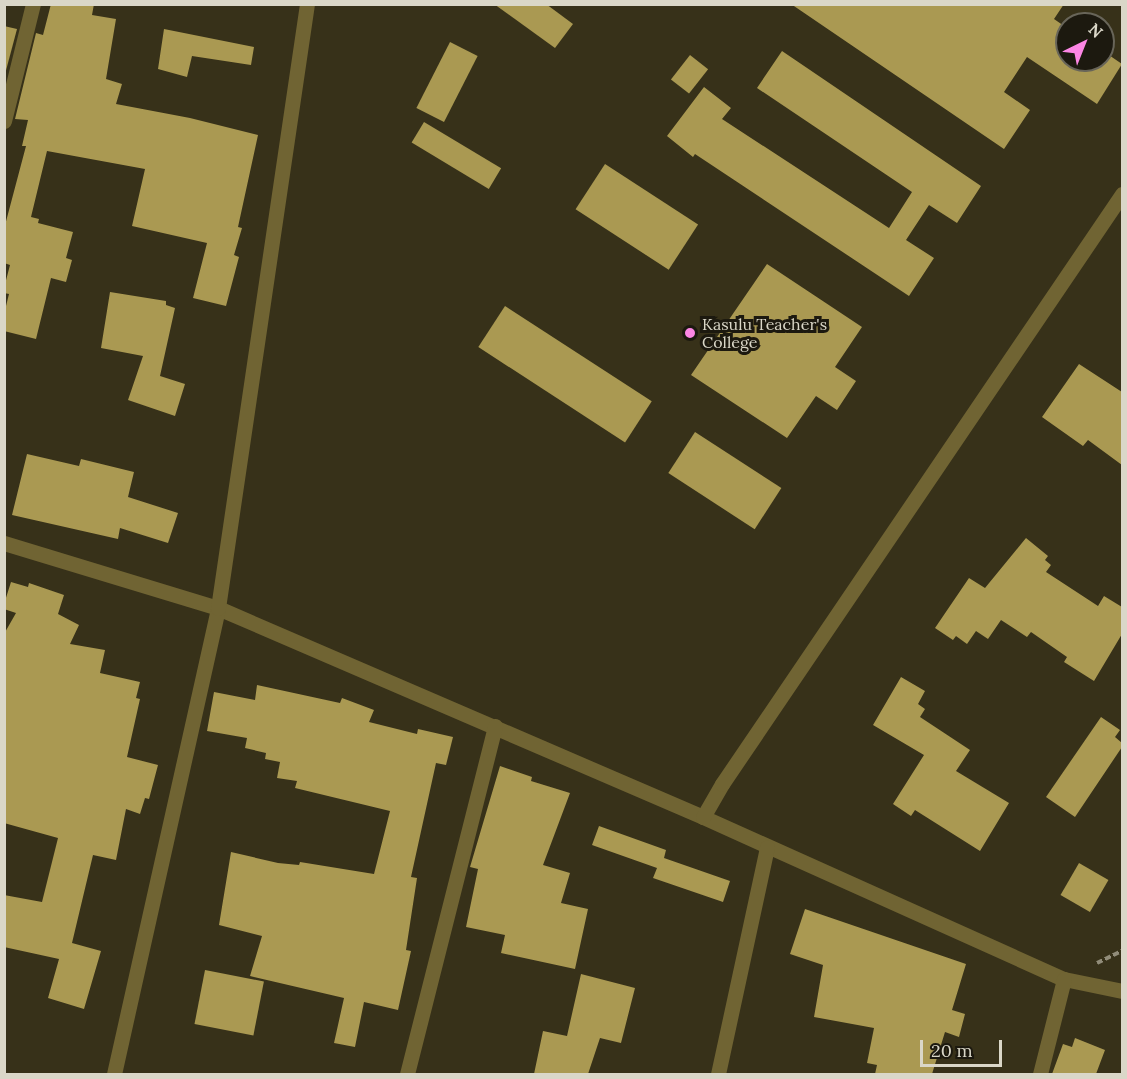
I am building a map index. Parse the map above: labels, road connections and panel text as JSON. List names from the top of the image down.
{
  "places": ["Kasulu Teacher's College"],
  "scale_bar": "20 m",
  "north": "top right"
}
